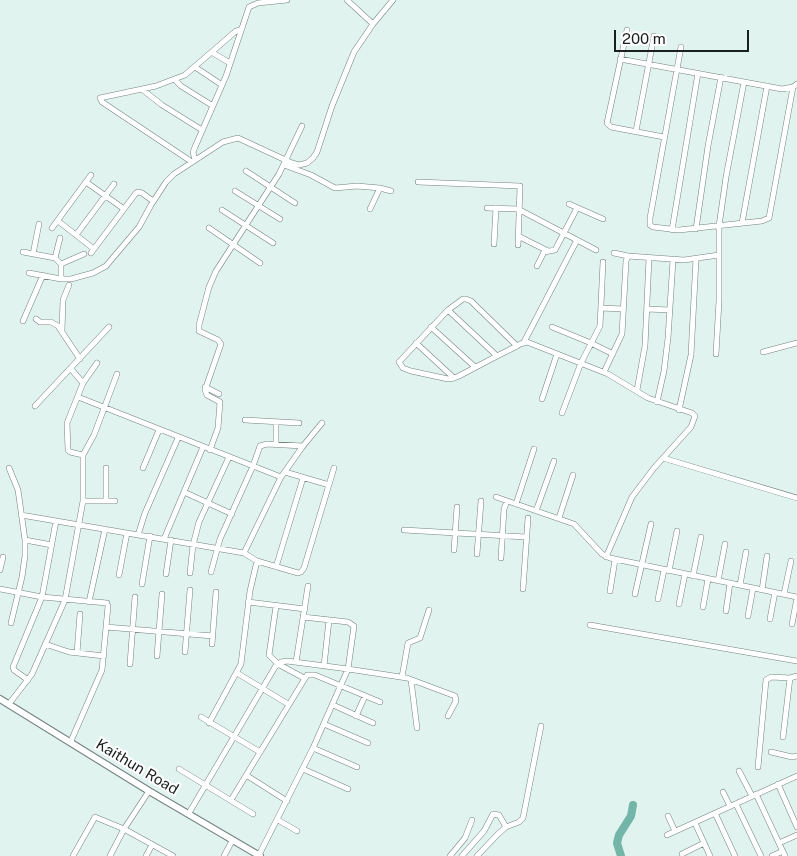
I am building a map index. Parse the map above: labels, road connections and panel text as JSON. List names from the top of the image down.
{
  "streets": {
    "street": ["Kaithun Road"]
  },
  "scale_bar": "200 m"
}
